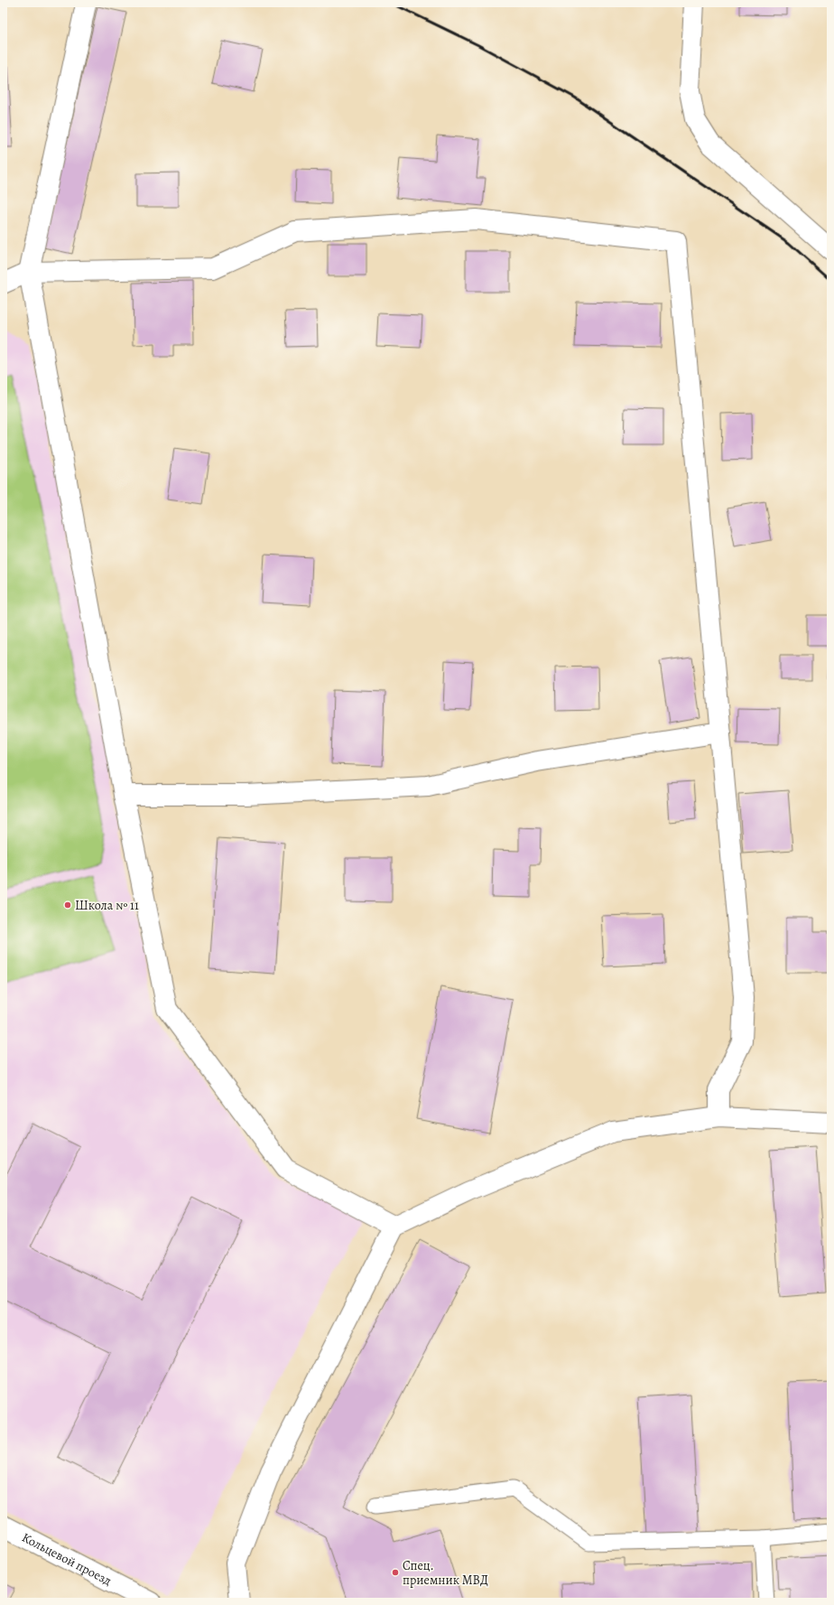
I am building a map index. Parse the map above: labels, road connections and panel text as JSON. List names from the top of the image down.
{
  "streets": {
    "street": ["Кольцевой проезд"]
  },
  "places": ["Школа № 11", "Спец. приемник МВД"]
}
